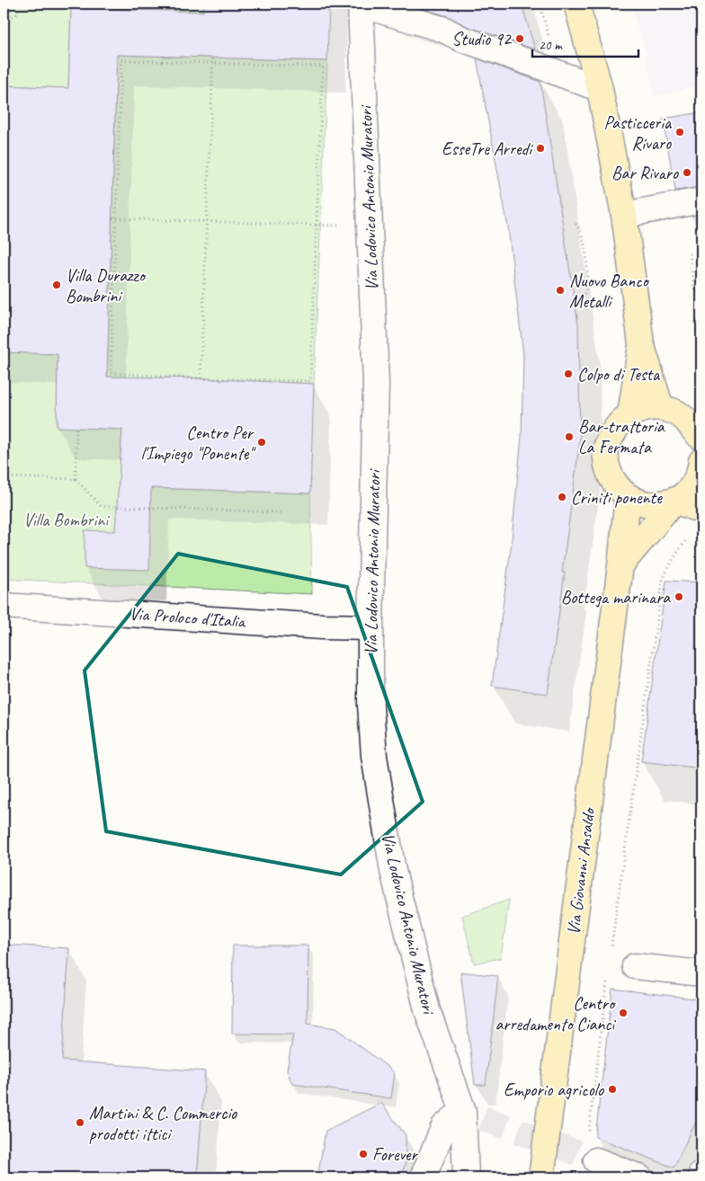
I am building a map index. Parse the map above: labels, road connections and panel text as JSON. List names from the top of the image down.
{
  "streets": {
    "main road": ["Via Giovanni Ansaldo"],
    "street": ["Via Lodovico Antonio Muratori", "Via Proloco d'Italia"]
  },
  "crossings": [
    ["Via Lodovico Antonio Muratori", "Via Proloco d'Italia"]
  ],
  "parks": ["Villa Bombrini"],
  "places": [
    "Studio 92",
    "Pasticceria Rivaro",
    "EsseTre Arredi",
    "Bar Rivaro",
    "Villa Durazzo Bombrini",
    "Nuovo Banco Metalli",
    "Colpo di Testa",
    "Bar-trattoria La Fermata",
    "Centro Per l'Impiego \"Ponente\"",
    "Criniti ponente",
    "Bottega marinara",
    "Centro arredamento Cianci",
    "Emporio agricolo",
    "Martini & C. Commercio prodotti ittici",
    "Forever"
  ],
  "scale_bar": "20 m"
}
